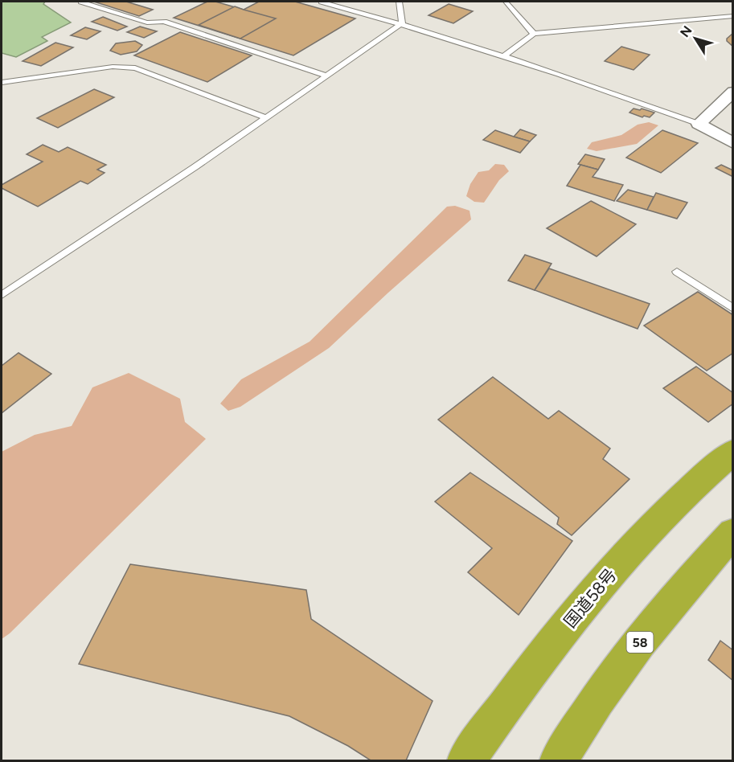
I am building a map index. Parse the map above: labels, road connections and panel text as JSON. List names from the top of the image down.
{
  "streets": {
    "highway": ["国道58号", "58"]
  },
  "north": "top left"
}
